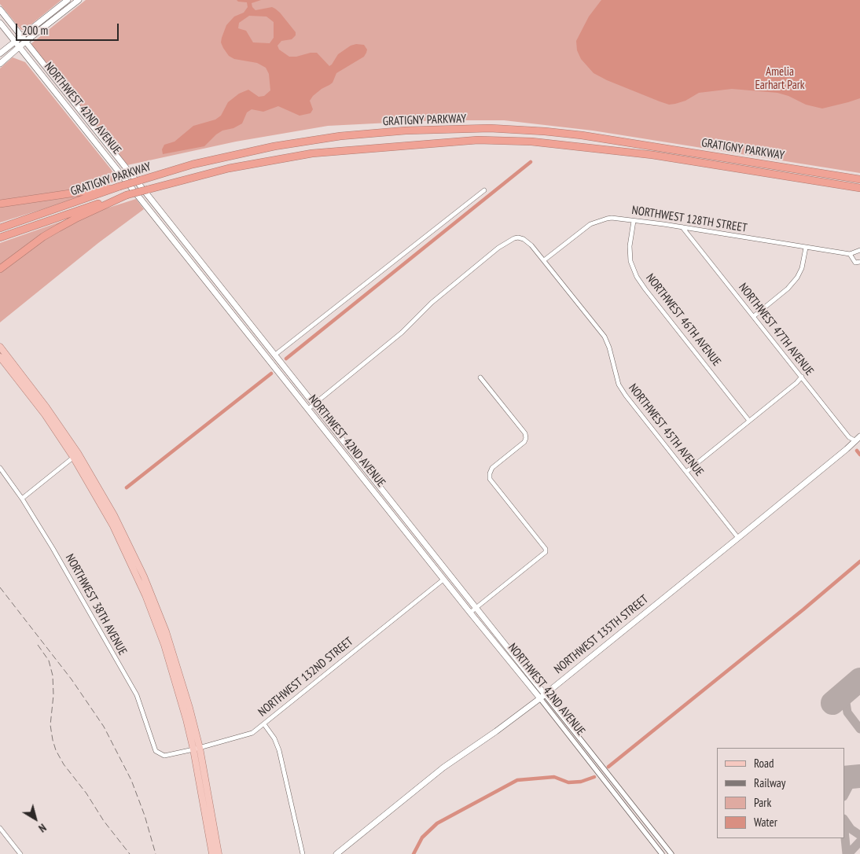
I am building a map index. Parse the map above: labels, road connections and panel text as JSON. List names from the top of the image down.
{
  "streets": {
    "highway": ["GRATIGNY PARKWAY"],
    "main road": ["NORTHWEST 42ND AVENUE", "NORTHWEST 135TH STREET"],
    "street": [
      "NORTHWEST 128TH STREET",
      "NORTHWEST 46TH AVENUE",
      "NORTHWEST 47TH AVENUE",
      "NORTHWEST 45TH AVENUE",
      "NORTHWEST 38TH AVENUE",
      "NORTHWEST 132ND STREET"
    ]
  },
  "crossings": [
    ["NORTHWEST 42ND AVENUE", "NORTHWEST 45TH AVENUE"],
    ["NORTHWEST 42ND AVENUE", "NORTHWEST 135TH STREET"],
    ["NORTHWEST 42ND AVENUE", "NORTHWEST 132ND STREET"],
    ["NORTHWEST 128TH STREET", "NORTHWEST 46TH AVENUE"],
    ["NORTHWEST 128TH STREET", "NORTHWEST 47TH AVENUE"],
    ["NORTHWEST 128TH STREET", "NORTHWEST 45TH AVENUE"],
    ["NORTHWEST 47TH AVENUE", "NORTHWEST 135TH STREET"],
    ["NORTHWEST 45TH AVENUE", "NORTHWEST 135TH STREET"],
    ["NORTHWEST 38TH AVENUE", "NORTHWEST 132ND STREET"]
  ],
  "parks": ["Amelia Earhart Park"],
  "legend": [
    "Road",
    "Railway",
    "Park",
    "Water"
  ],
  "scale_bar": "200 m",
  "north": "bottom right"
}
